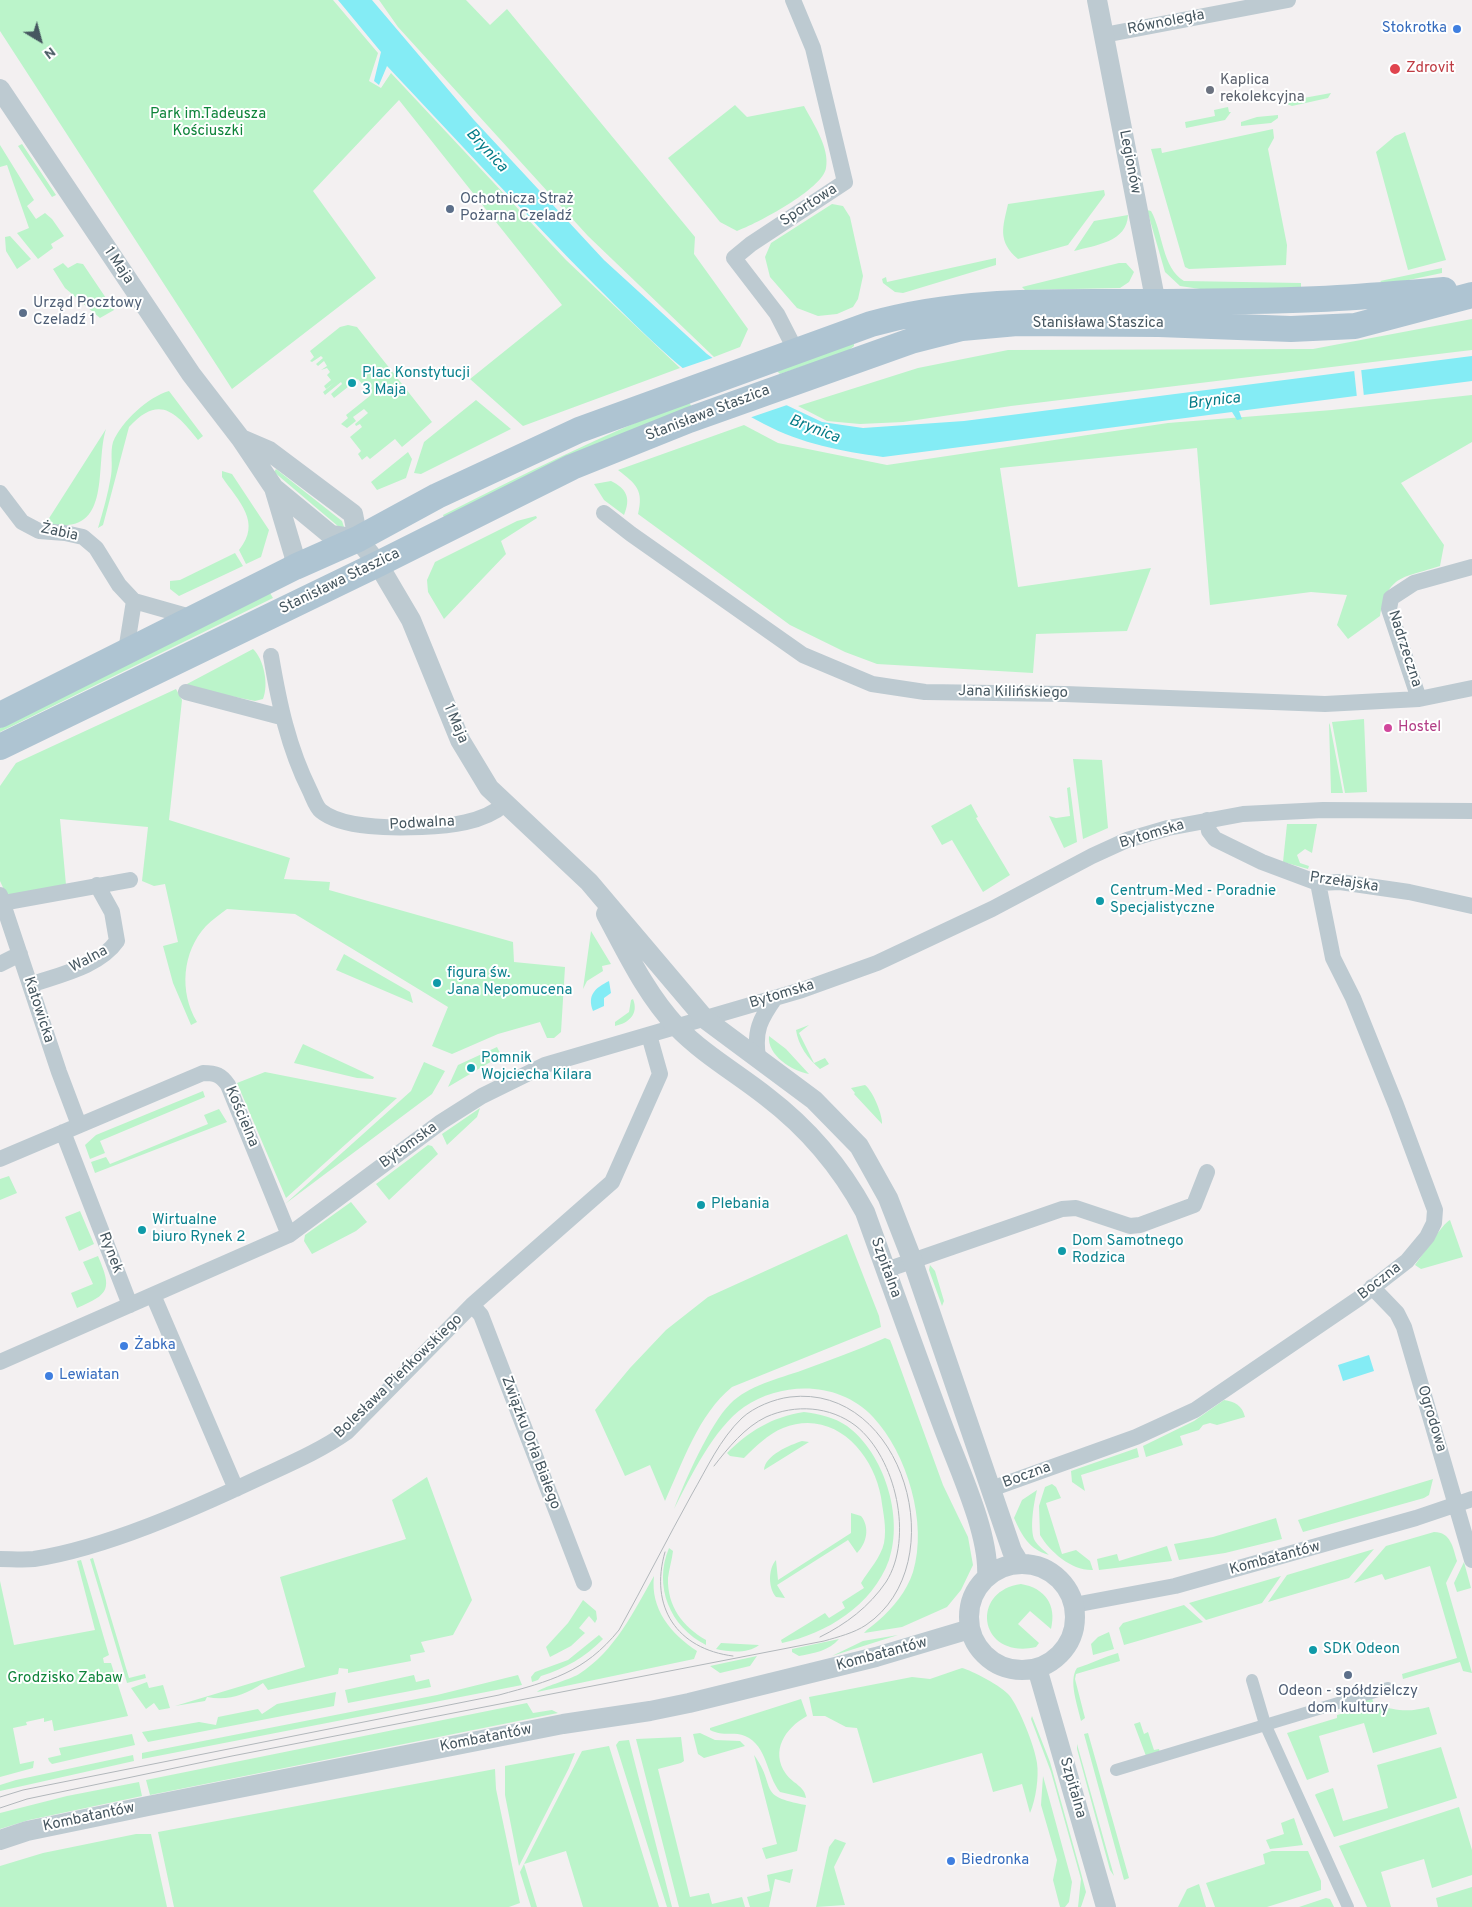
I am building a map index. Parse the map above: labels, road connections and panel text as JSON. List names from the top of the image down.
{
  "streets": {
    "main road": ["Stanisława Staszica"],
    "street": [
      "Równoległa",
      "Legionów",
      "Sportowa",
      "1 Maja",
      "Żabia",
      "Nadrzeczna",
      "Jana Kilińskiego",
      "Podwalna",
      "Bytomska",
      "Przełajska",
      "Walna",
      "Katowicka",
      "Kościelna",
      "Rynek",
      "Szpitalna",
      "Boczna",
      "Bolesława Pieńkowskiego",
      "Ogrodowa",
      "Związku Orła Białego",
      "Kombatantów"
    ]
  },
  "crossings": [
    ["Równoległa", "Legionów"],
    ["Legionów", "Stanisława Staszica"],
    ["Sportowa", "Stanisława Staszica"],
    ["1 Maja", "Stanisława Staszica"],
    ["1 Maja", "Podwalna"],
    ["1 Maja", "Bytomska"],
    ["1 Maja", "Szpitalna"],
    ["Nadrzeczna", "Jana Kilińskiego"],
    ["Bytomska", "Przełajska"],
    ["Bytomska", "Kościelna"],
    ["Bytomska", "Rynek"],
    ["Bytomska", "Szpitalna"],
    ["Bytomska", "Bolesława Pieńkowskiego"],
    ["Przełajska", "Boczna"],
    ["Walna", "Katowicka"],
    ["Katowicka", "Kościelna"],
    ["Kościelna", "Rynek"],
    ["Szpitalna", "Boczna"],
    ["Szpitalna", "Kombatantów"],
    ["Boczna", "Ogrodowa"],
    ["Bolesława Pieńkowskiego", "Związku Orła Białego"],
    ["Ogrodowa", "Kombatantów"]
  ],
  "water": ["Brynica"],
  "parks": ["Park im.Tadeusza Kościuszki", "Grodzisko Zabaw"],
  "places": [
    "Stokrotka",
    "Zdrovit",
    "Kaplica rekolekcyjna",
    "Ochotnicza Straż Pożarna Czeladź",
    "Urząd Pocztowy Czeladź 1",
    "Plac Konstytucji 3 Maja",
    "Hostel",
    "Centrum-Med - Poradnie Specjalistyczne",
    "figura św. Jana Nepomucena",
    "Pomnik Wojciecha Kilara",
    "Plebania",
    "Wirtualne biuro Rynek 2",
    "Dom Samotnego Rodzica",
    "Żabka",
    "Lewiatan",
    "SDK Odeon",
    "Odeon - spółdzielczy dom kultury",
    "Biedronka"
  ],
  "north": "bottom right"
}
